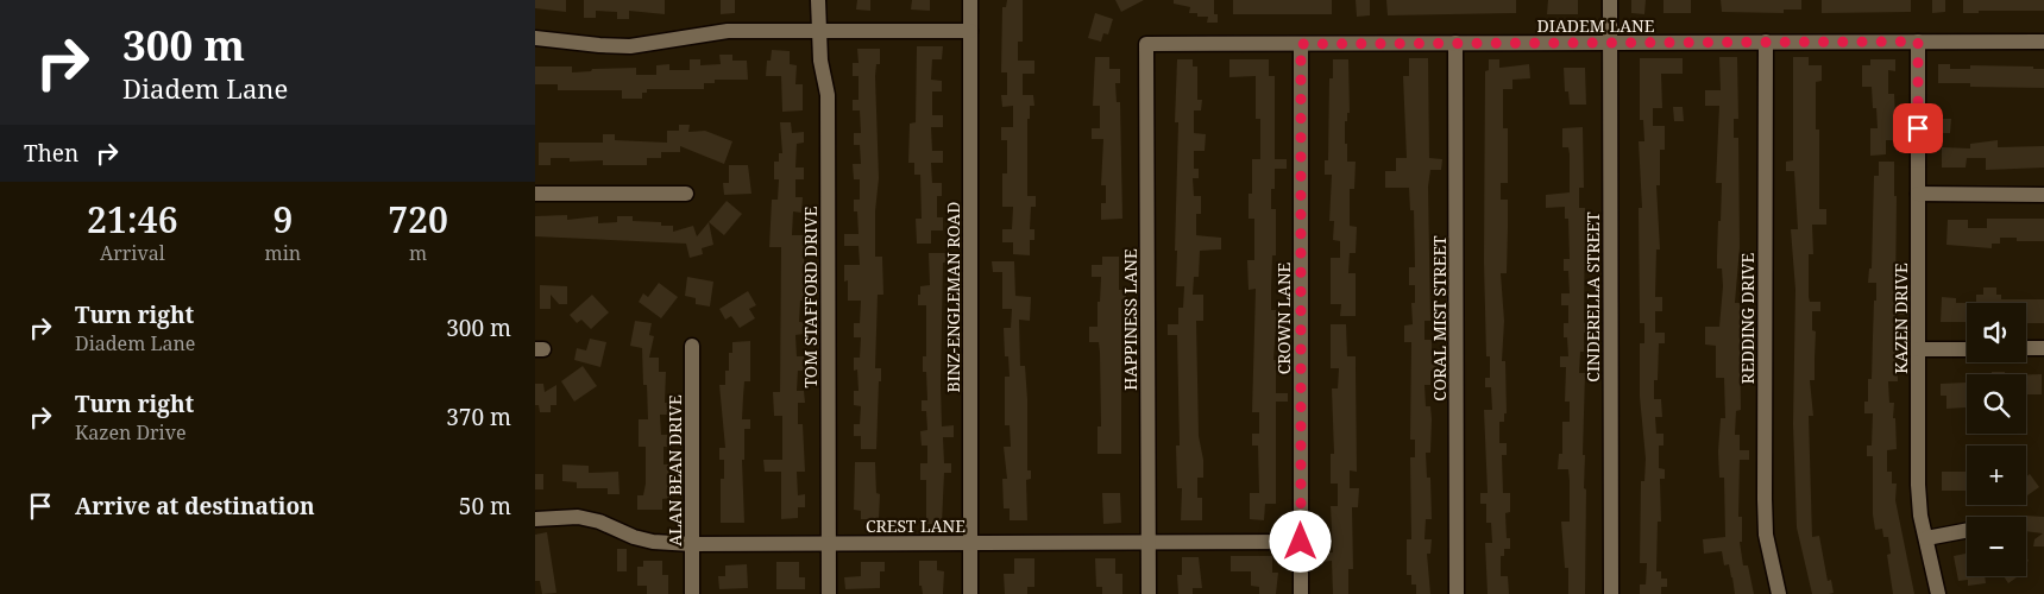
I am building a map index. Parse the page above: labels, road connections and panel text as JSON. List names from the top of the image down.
{
  "streets": {
    "street": [
      "DIADEM LANE",
      "TOM STAFFORD DRIVE",
      "BINZ-ENGLEMAN ROAD",
      "CINDERELLA STREET",
      "CROWN LANE",
      "CORAL MIST STREET",
      "REDDING DRIVE",
      "KAZEN DRIVE",
      "HAPPINESS LANE",
      "ALAN BEAN DRIVE",
      "CREST LANE"
    ]
  },
  "crossings": [
    ["DIADEM LANE", "CINDERELLA STREET"],
    ["DIADEM LANE", "CROWN LANE"],
    ["DIADEM LANE", "CORAL MIST STREET"],
    ["DIADEM LANE", "REDDING DRIVE"],
    ["DIADEM LANE", "KAZEN DRIVE"],
    ["DIADEM LANE", "HAPPINESS LANE"],
    ["TOM STAFFORD DRIVE", "CREST LANE"],
    ["BINZ-ENGLEMAN ROAD", "CREST LANE"],
    ["CROWN LANE", "CREST LANE"],
    ["HAPPINESS LANE", "CREST LANE"],
    ["ALAN BEAN DRIVE", "CREST LANE"]
  ],
  "page": {
    "turn": ["300 m", "Diadem Lane"],
    "then": "Then",
    "eta": [
      "21:46",
      "Arrival",
      "9",
      "min",
      "720",
      "m"
    ],
    "list": [
      {
        "name": "Turn right",
        "note": "Diadem Lane",
        "value": "300 m"
      },
      {
        "name": "Turn right",
        "note": "Kazen Drive",
        "value": "370 m"
      },
      {
        "name": "Arrive at destination",
        "value": "50 m"
      }
    ],
    "map_buttons": ["+", "−"]
  }
}
